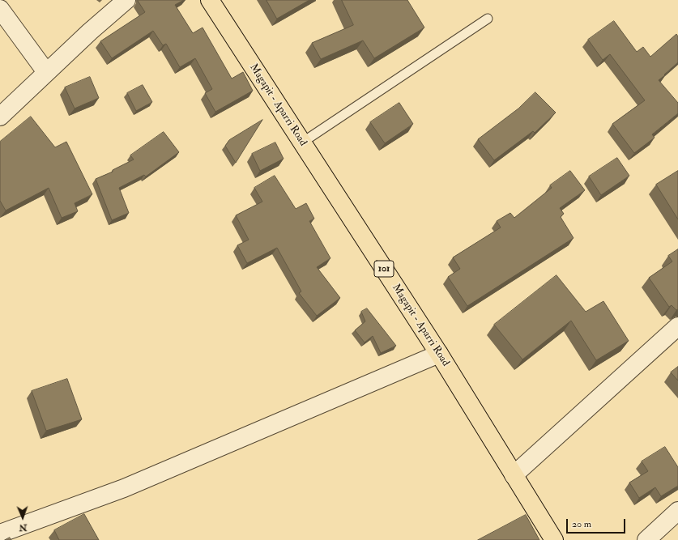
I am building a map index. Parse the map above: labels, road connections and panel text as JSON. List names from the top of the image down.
{
  "streets": {
    "main road": ["Magapit - Aparri Road", "101"]
  },
  "scale_bar": "20 m",
  "north": "bottom"
}
